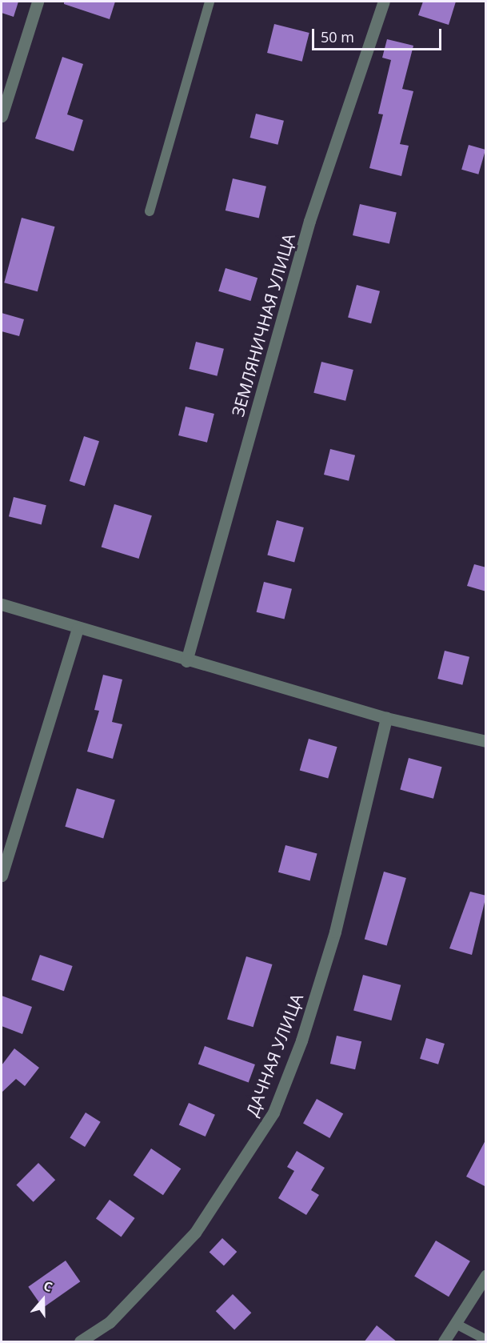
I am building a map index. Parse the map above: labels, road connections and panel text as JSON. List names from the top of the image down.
{
  "streets": {
    "street": ["ЗЕМЛЯНИЧНАЯ УЛИЦА", "ДАЧНАЯ УЛИЦА"]
  },
  "scale_bar": "50 m",
  "north": "top"
}
